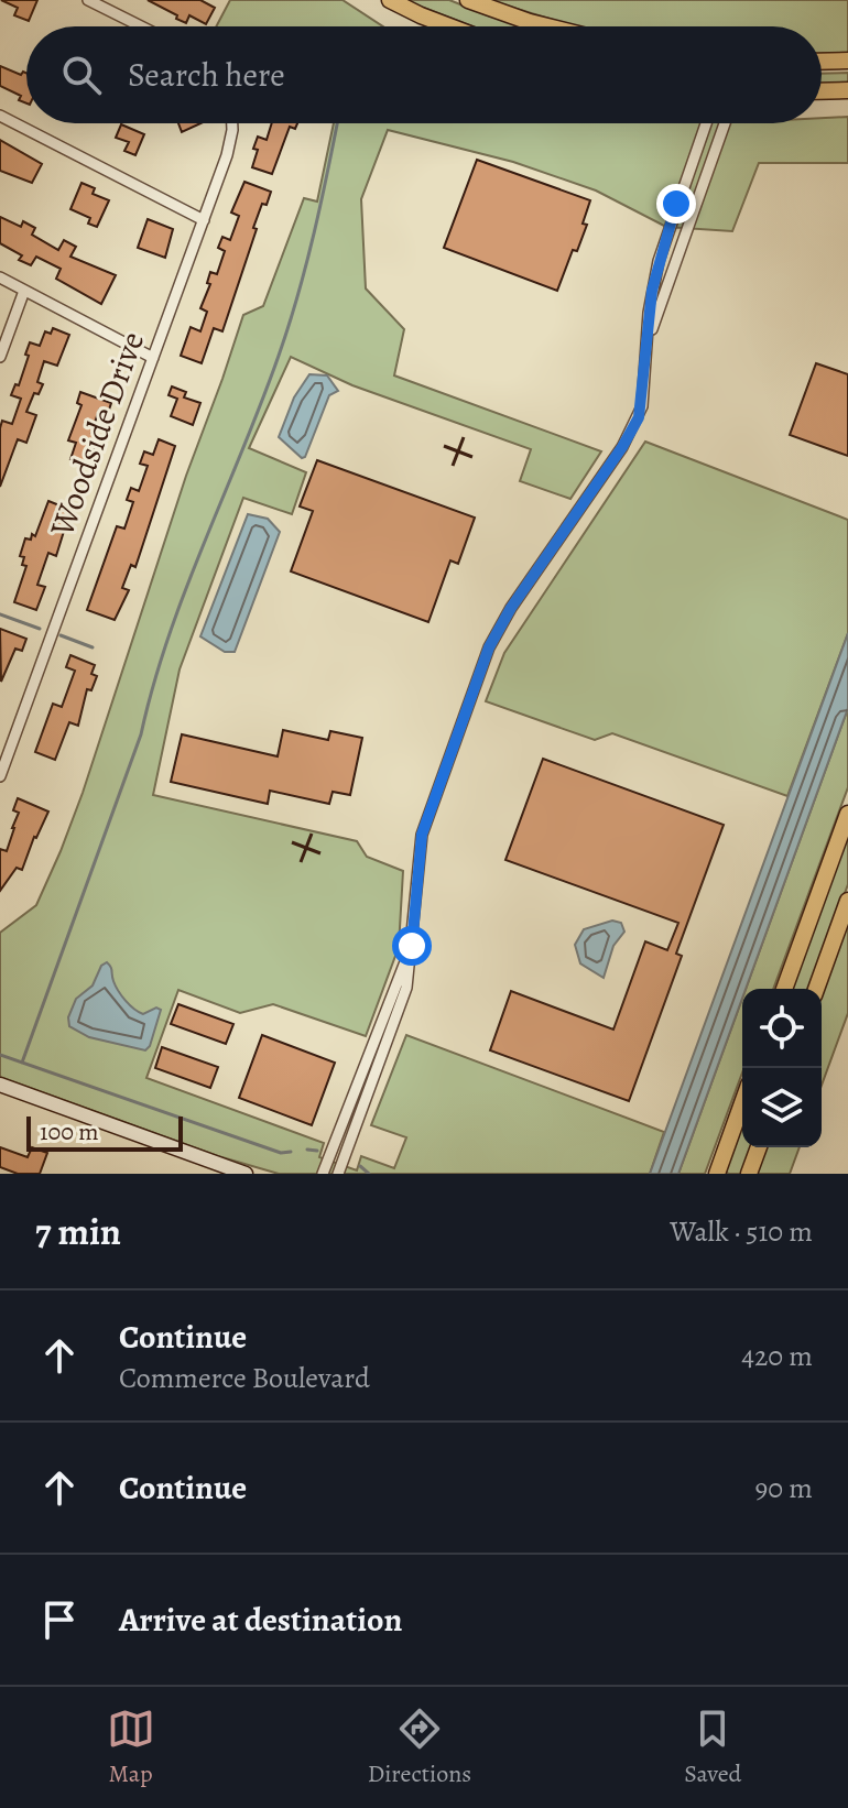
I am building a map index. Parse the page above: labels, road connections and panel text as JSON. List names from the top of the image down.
{
  "streets": {
    "street": ["Woodside Drive"]
  },
  "scale_bar": "100 m",
  "page": {
    "search": "Search here",
    "scale": "100 m",
    "heading": ["7 min", "Walk · 510 m"],
    "list": [
      ["Continue", "Commerce Boulevard", "420 m"],
      ["Continue", "90 m"],
      "Arrive at destination"
    ],
    "nav": ["Map", "Directions", "Saved"]
  }
}
